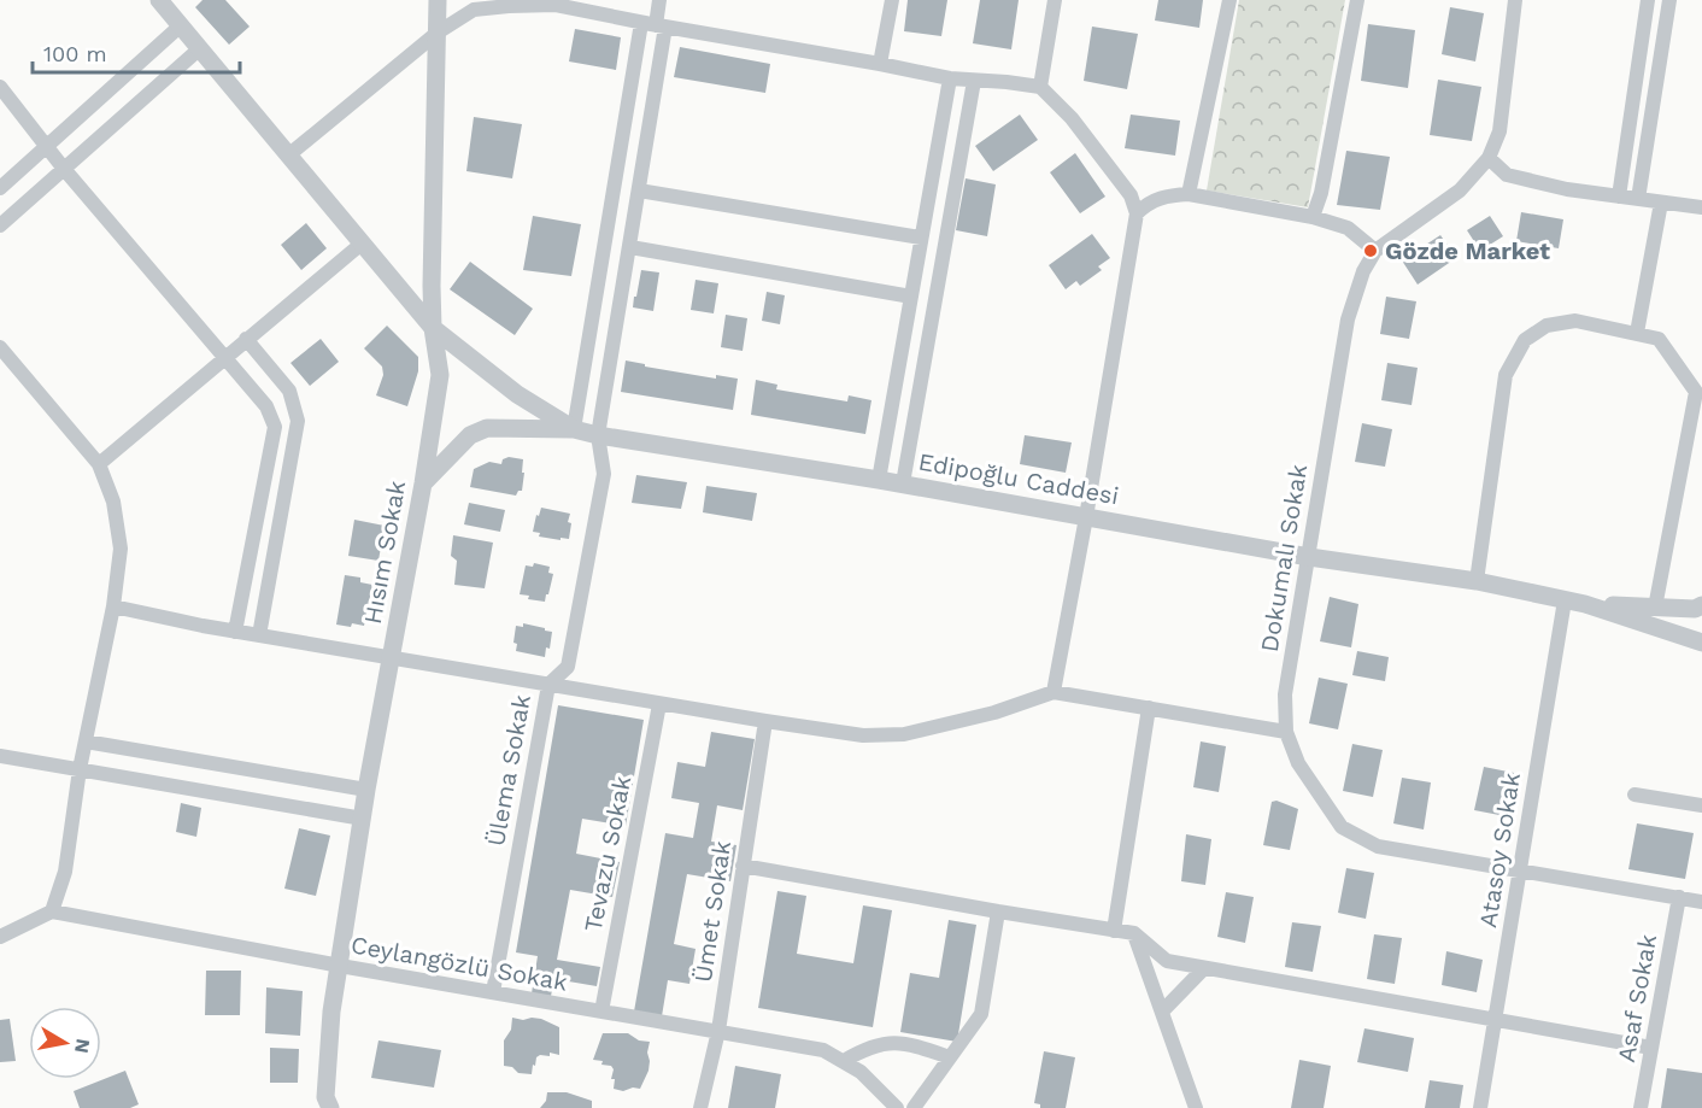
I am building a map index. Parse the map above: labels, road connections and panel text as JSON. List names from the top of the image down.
{
  "streets": {
    "street": [
      "Edipoğlu Caddesi",
      "Hısım Sokak",
      "Dokumalı Sokak",
      "Ülema Sokak",
      "Atasoy Sokak",
      "Tevazu Sokak",
      "Ümet Sokak",
      "Ceylangözlü Sokak",
      "Asaf Sokak"
    ]
  },
  "crossings": [
    ["Edipoğlu Caddesi", "Hısım Sokak"],
    ["Edipoğlu Caddesi", "Dokumalı Sokak"],
    ["Edipoğlu Caddesi", "Ülema Sokak"],
    ["Edipoğlu Caddesi", "Atasoy Sokak"],
    ["Hısım Sokak", "Ceylangözlü Sokak"],
    ["Dokumalı Sokak", "Atasoy Sokak"],
    ["Dokumalı Sokak", "Asaf Sokak"],
    ["Ülema Sokak", "Ceylangözlü Sokak"],
    ["Tevazu Sokak", "Ceylangözlü Sokak"],
    ["Ümet Sokak", "Ceylangözlü Sokak"]
  ],
  "places": ["Gözde Market"],
  "scale_bar": "100 m",
  "north": "right"
}
